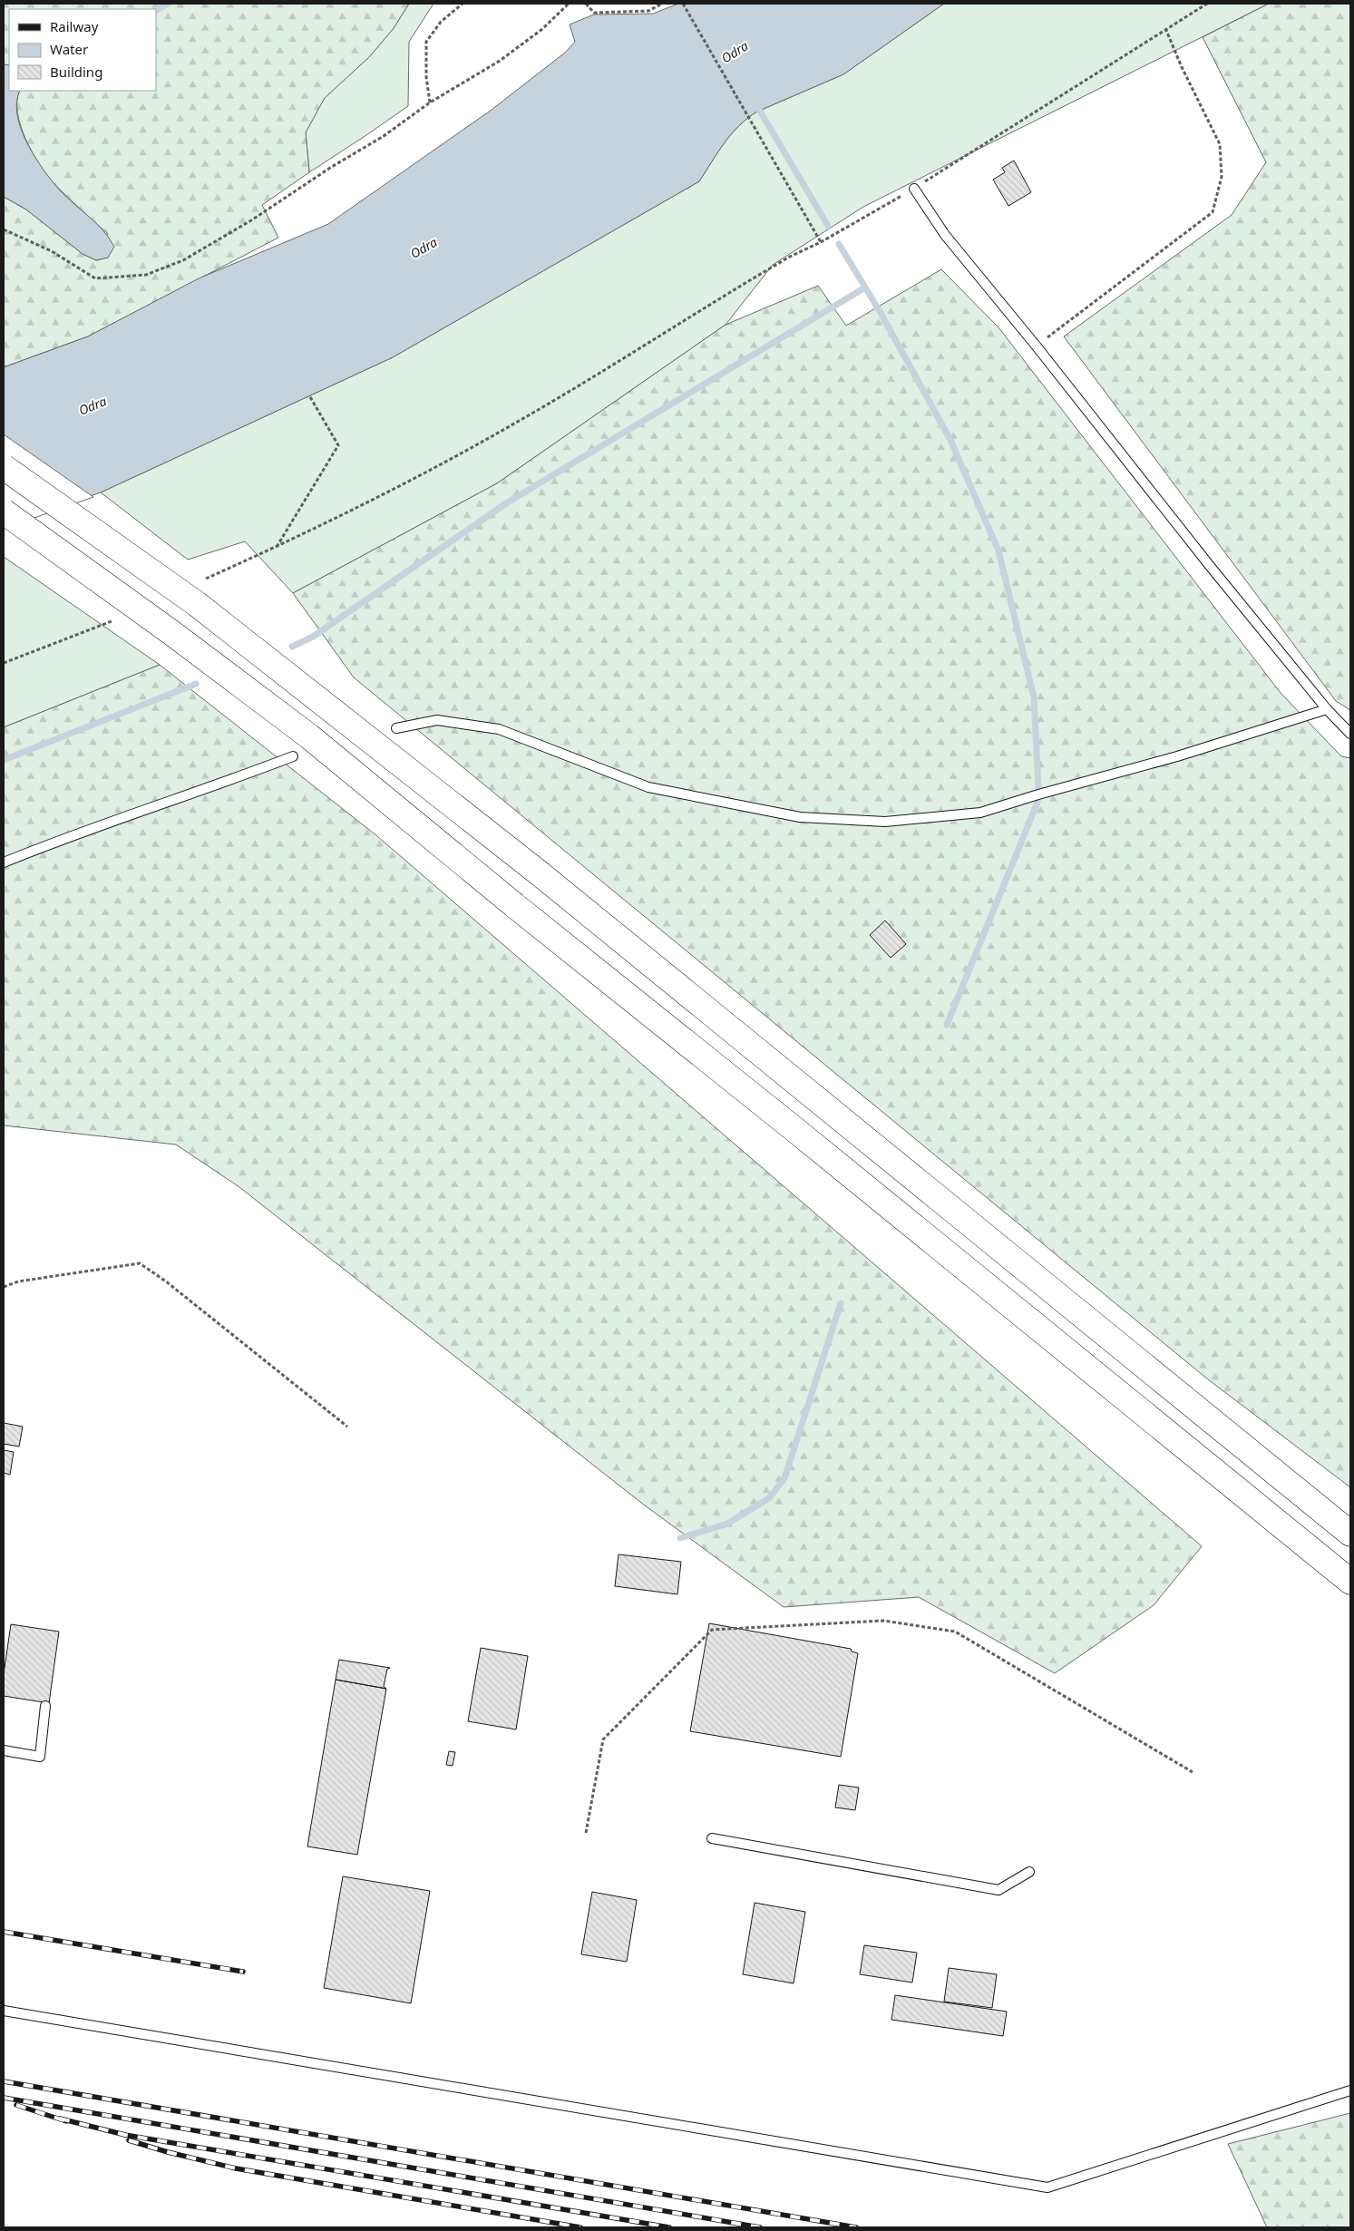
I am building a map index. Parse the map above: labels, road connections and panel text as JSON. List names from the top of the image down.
{
  "water": ["Odra"],
  "legend": ["Railway", "Water", "Building"]
}
